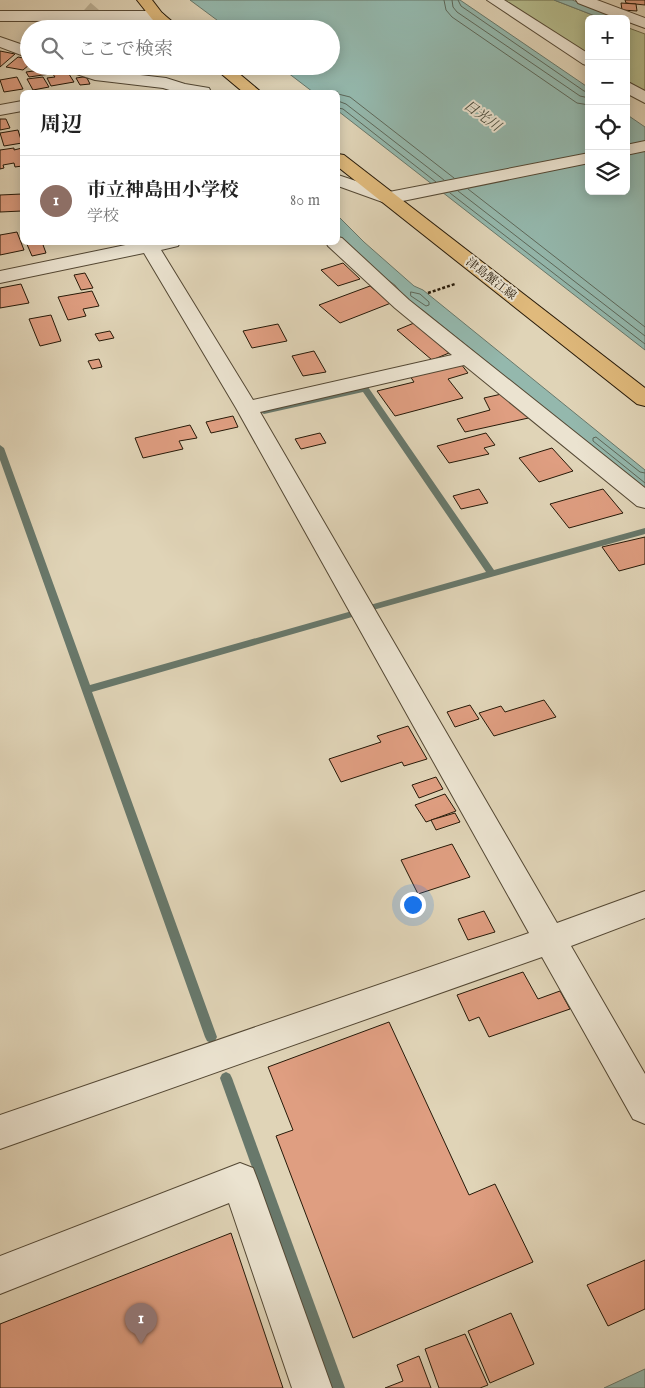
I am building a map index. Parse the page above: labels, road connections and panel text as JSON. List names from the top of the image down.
{
  "streets": {
    "main road": ["津島蟹江線"]
  },
  "water": ["日光川"],
  "page": {
    "map_buttons": ["+", "−"],
    "search": "ここで検索",
    "heading": "周辺",
    "list": [
      {
        "mark": "1",
        "name": "市立神島田小学校",
        "note": "学校",
        "value": "80 m"
      }
    ],
    "pins": "1"
  }
}
